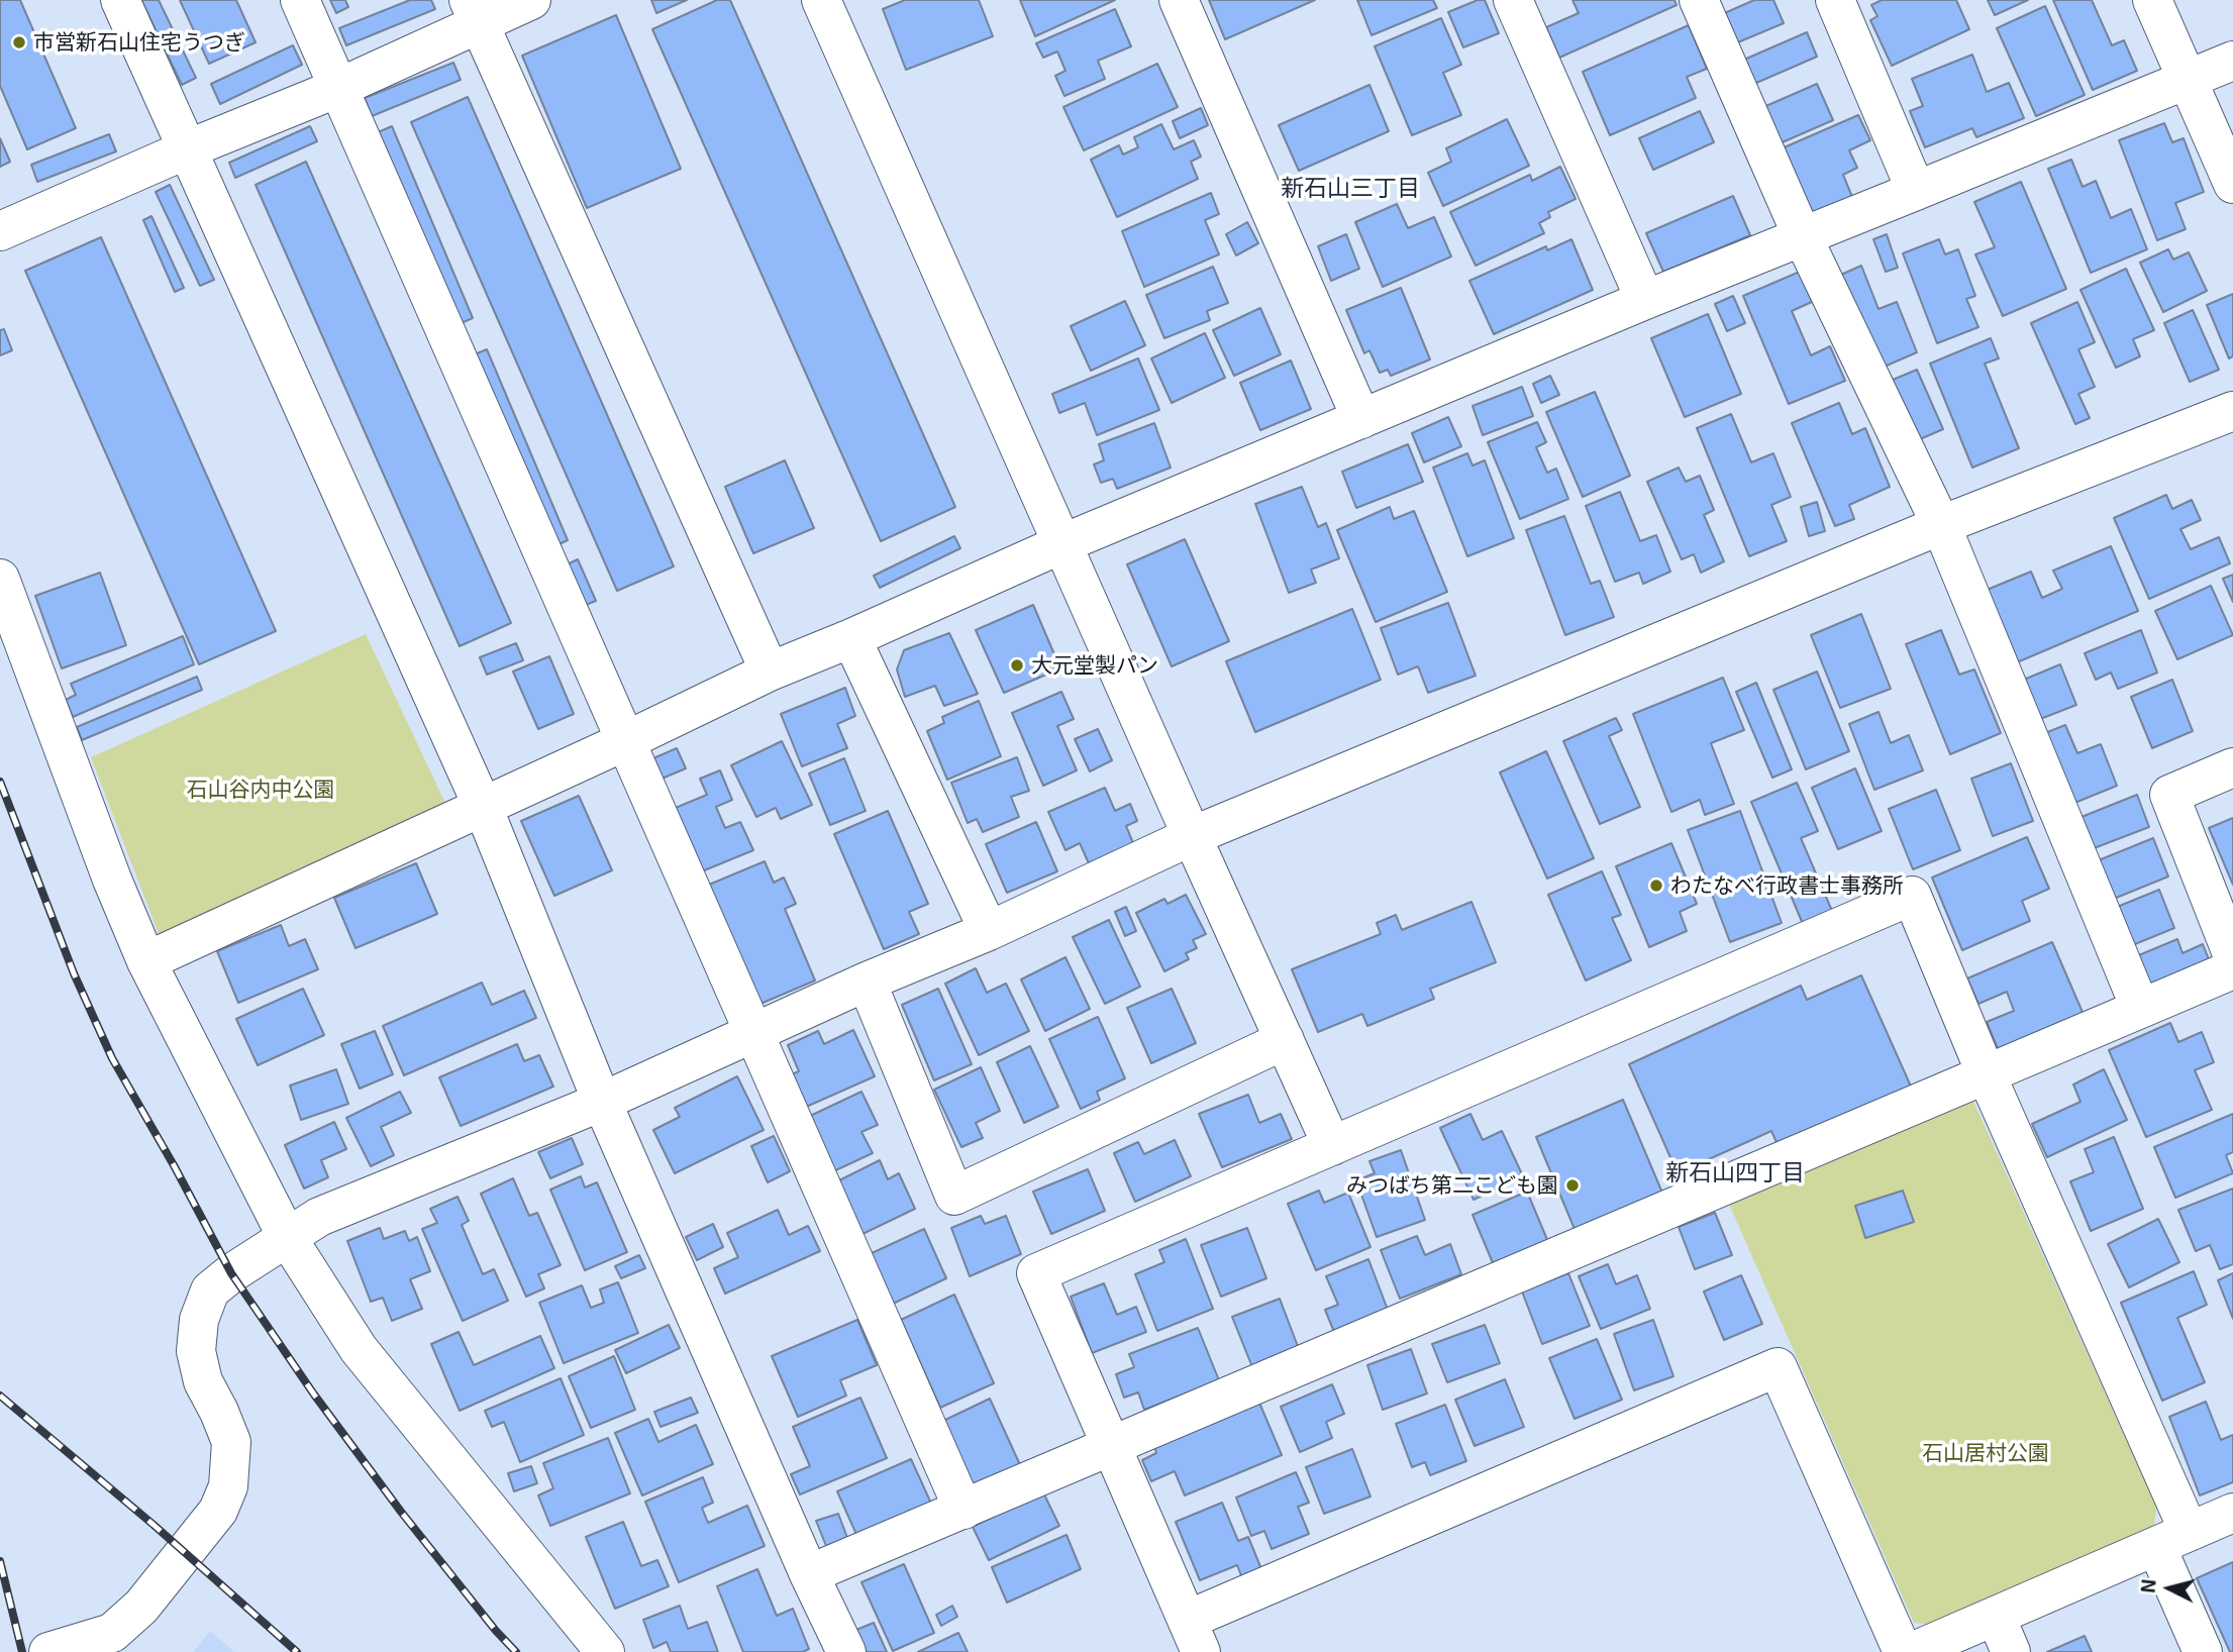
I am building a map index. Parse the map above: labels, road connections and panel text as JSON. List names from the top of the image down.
{
  "districts": ["新石山三丁目", "新石山四丁目"],
  "parks": ["石山谷内中公園", "石山居村公園"],
  "places": [
    "市営新石山住宅うつぎ",
    "大元堂製パン",
    "わたなべ行政書士事務所",
    "みつばち第二こども園"
  ],
  "north": "left"
}
